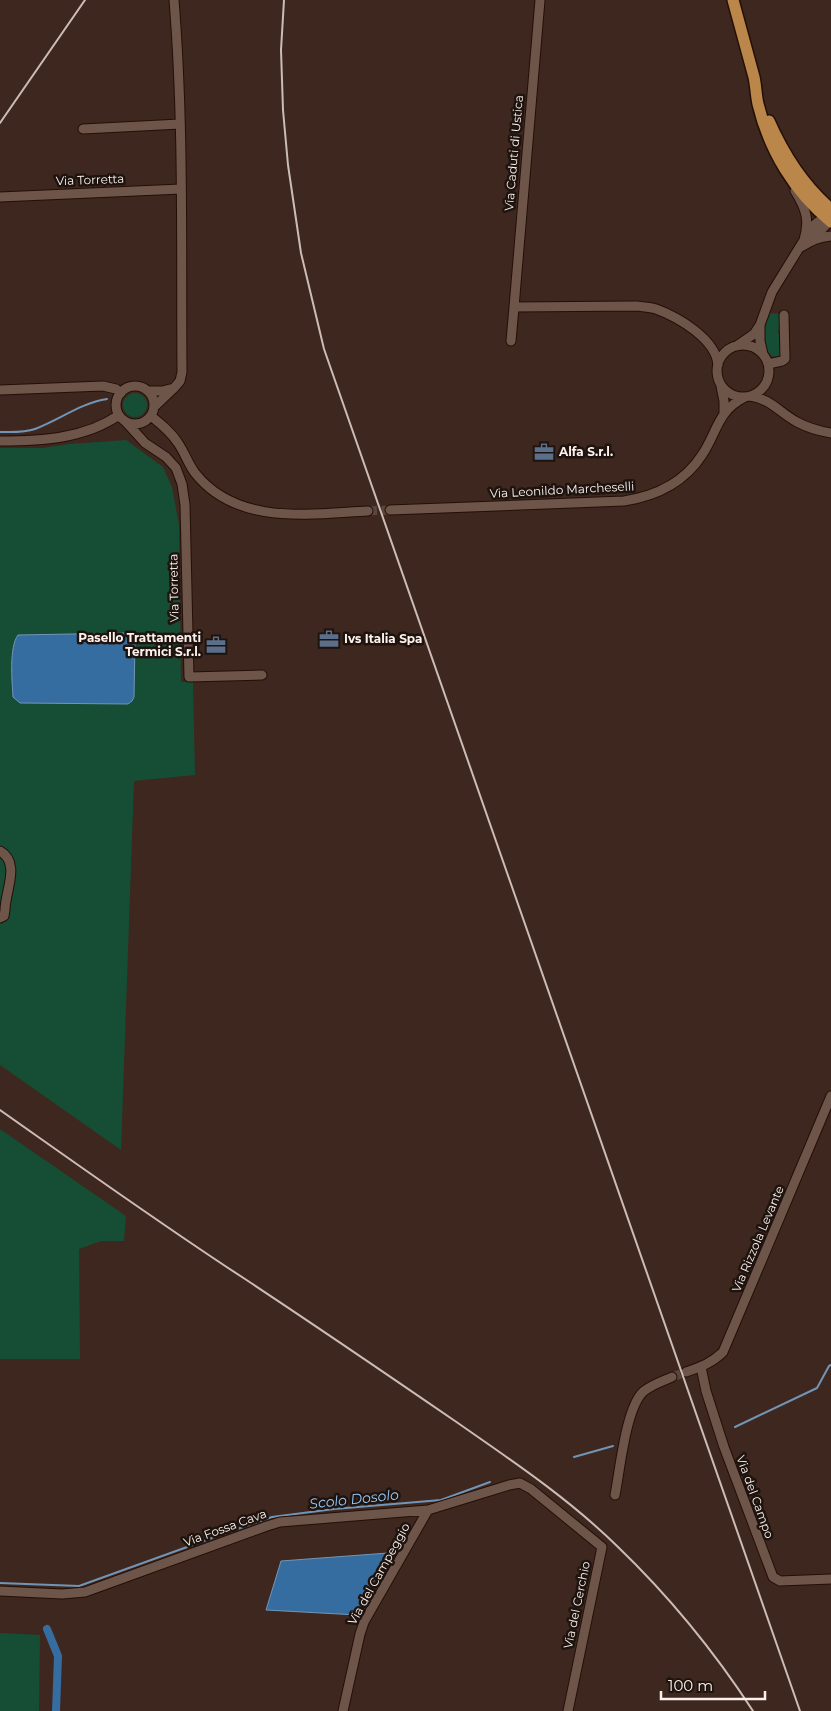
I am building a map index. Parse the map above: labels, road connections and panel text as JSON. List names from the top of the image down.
{
  "streets": {
    "street": [
      "Via Caduti di Ustica",
      "Via Torretta",
      "Via Leonildo Marcheselli",
      "Via Rizzola Levante",
      "Via del Campo",
      "Via Fossa Cava",
      "Via del Campeggio",
      "Via del Cerchio"
    ]
  },
  "crossings": [
    ["Via Rizzola Levante", "Via del Campo"],
    ["Via Fossa Cava", "Via del Campeggio"],
    ["Via Fossa Cava", "Via del Cerchio"]
  ],
  "water": ["Scolo Dosolo"],
  "places": {
    "office": ["Alfa S.r.l.", "Ivs Italia Spa", "Pasello Trattamenti Termici S.r.l."]
  },
  "scale_bar": "100 m"
}
